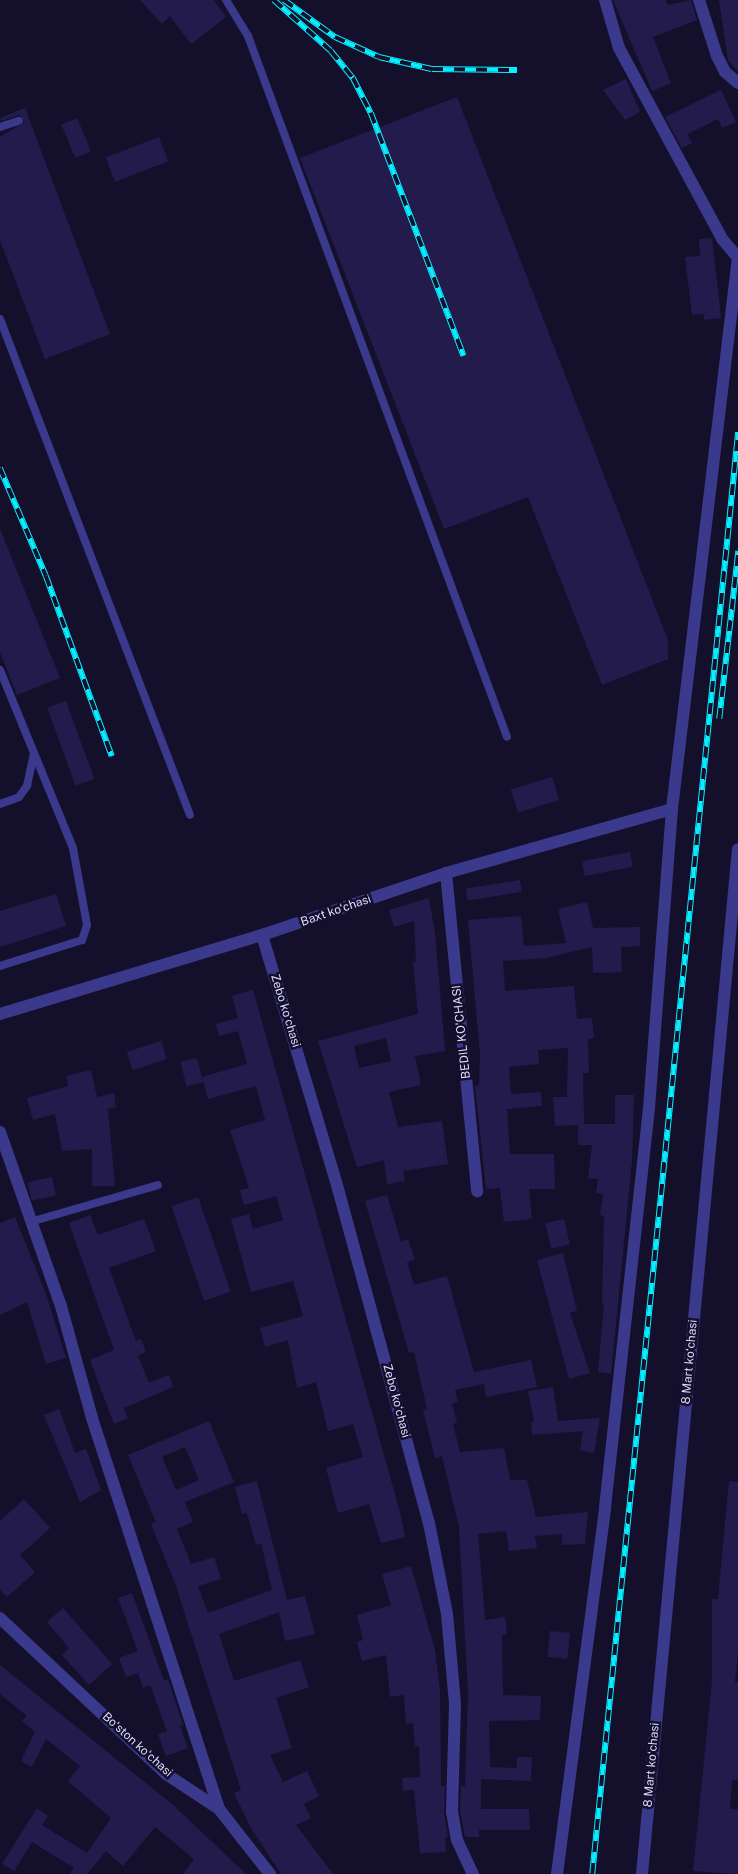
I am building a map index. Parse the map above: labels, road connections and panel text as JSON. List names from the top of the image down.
{
  "streets": {
    "street": [
      "Baxt koʻchasi",
      "Zebo koʻchasi",
      "BEDIL KO'CHASI",
      "8 Mart koʻchasi",
      "Boʻston koʻchasi"
    ]
  },
  "crossings": [
    ["Baxt koʻchasi", "Zebo koʻchasi"],
    ["Baxt koʻchasi", "BEDIL KO'CHASI"]
  ]
}
